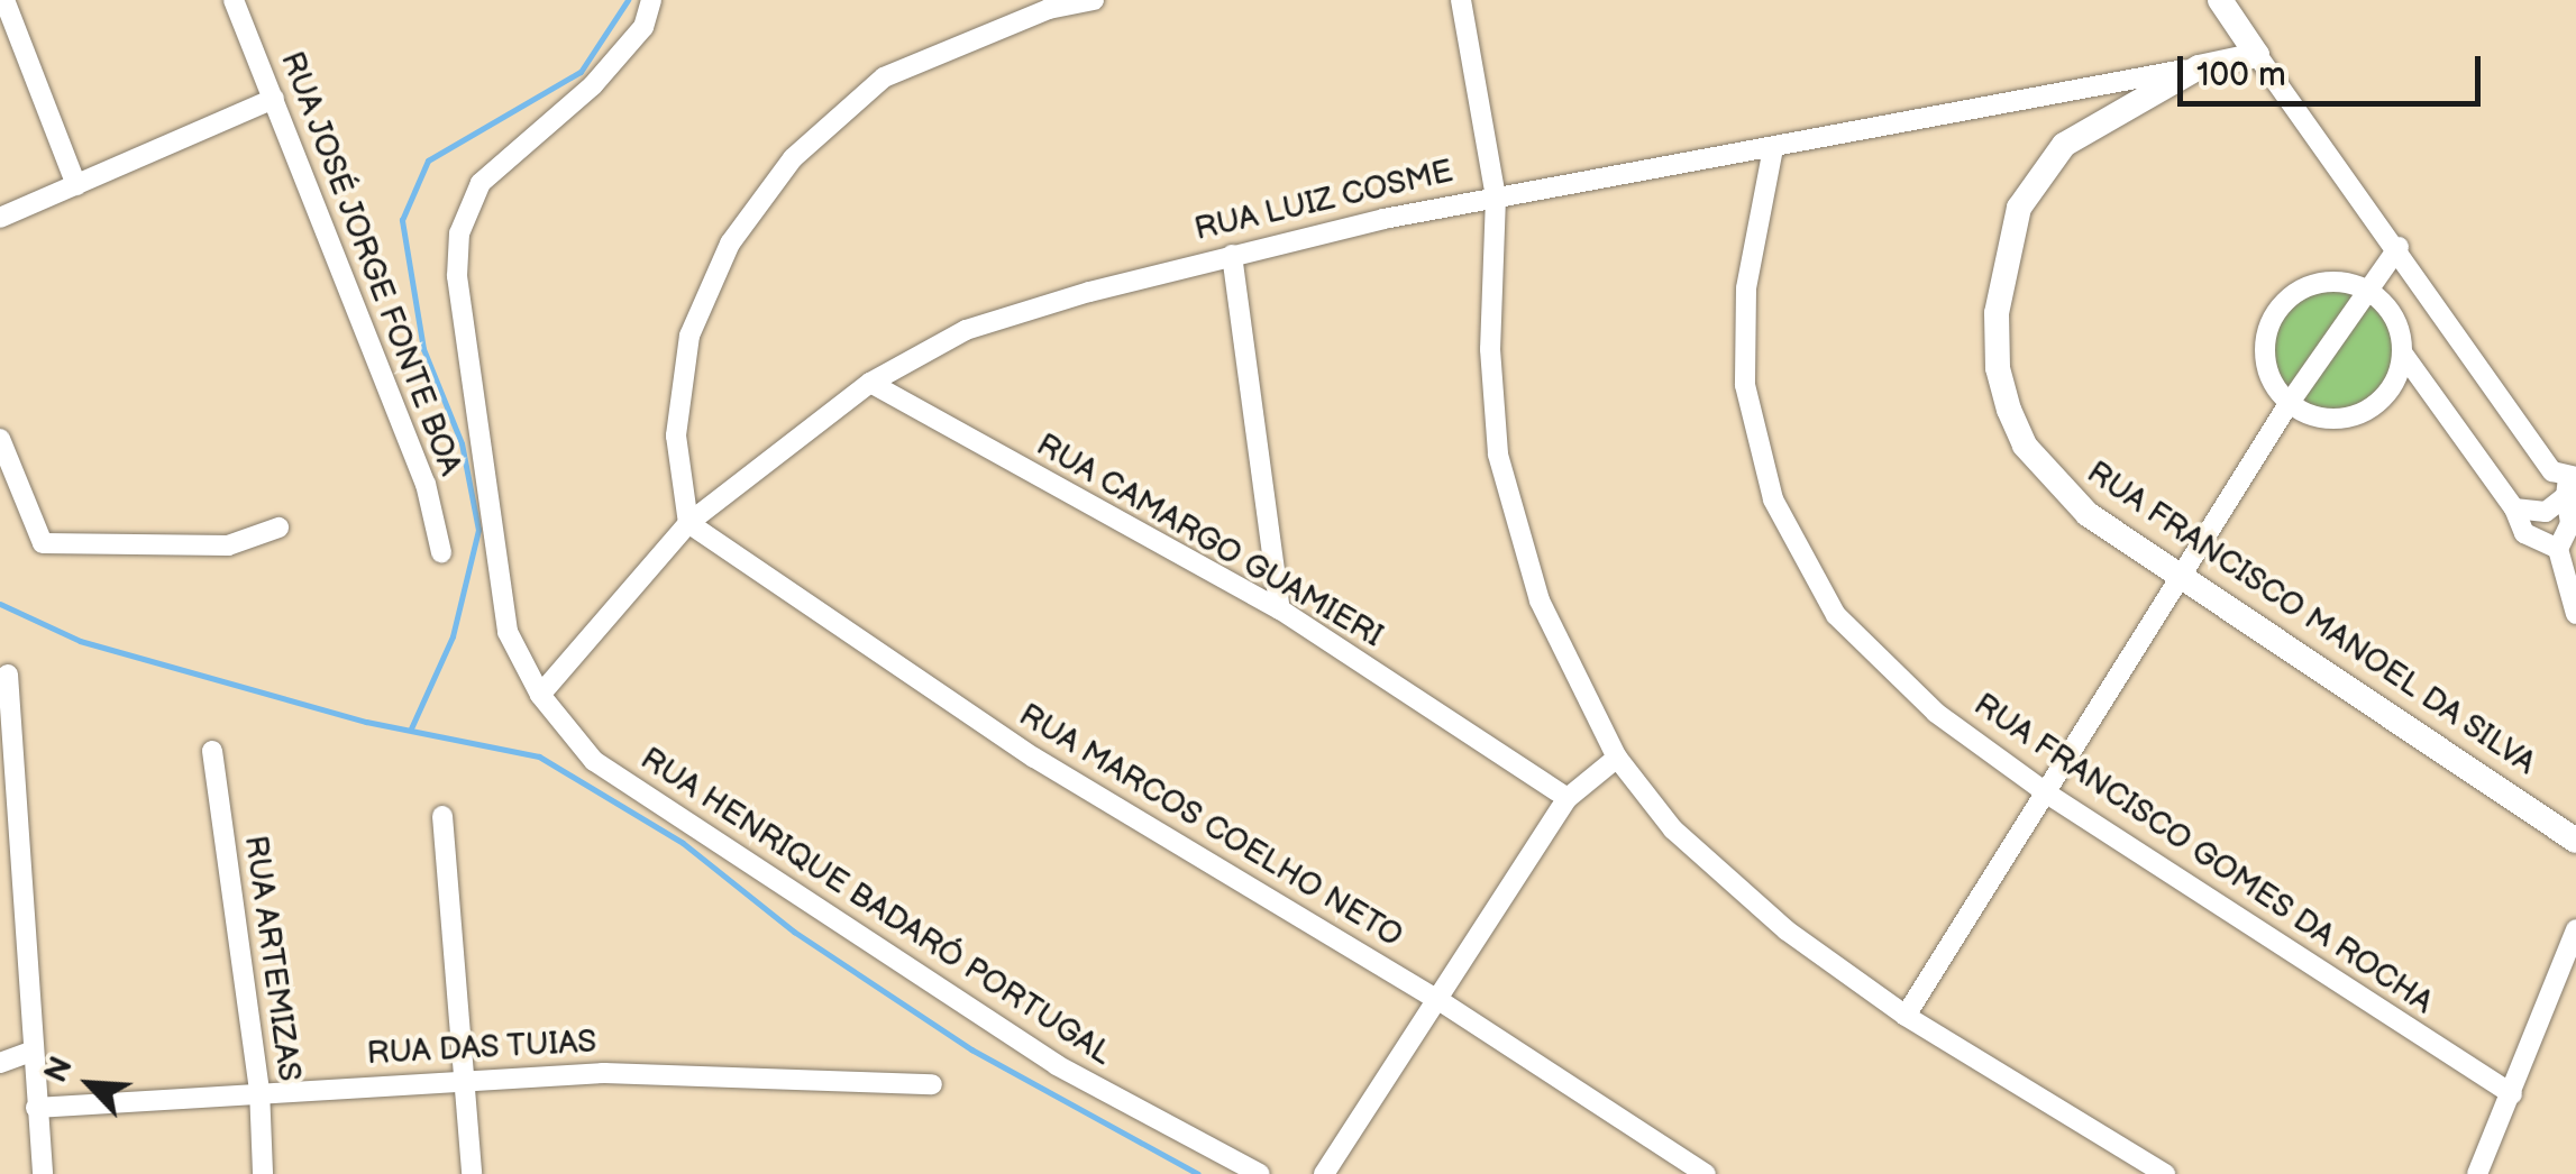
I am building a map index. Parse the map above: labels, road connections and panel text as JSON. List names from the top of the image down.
{
  "streets": {
    "street": [
      "RUA LUIZ COSME",
      "RUA JOSÉ JORGE FONTE BOA",
      "RUA CAMARGO GUAMIERI",
      "RUA FRANCISCO MANOEL DA SILVA",
      "RUA MARCOS COELHO NETO",
      "RUA FRANCISCO GOMES DA ROCHA",
      "RUA HENRIQUE BADARÓ PORTUGAL",
      "RUA ARTEMIZAS",
      "RUA DAS TUIAS"
    ]
  },
  "crossings": [
    ["RUA LUIZ COSME", "RUA CAMARGO GUAMIERI"],
    ["RUA LUIZ COSME", "RUA FRANCISCO MANOEL DA SILVA"],
    ["RUA LUIZ COSME", "RUA MARCOS COELHO NETO"],
    ["RUA LUIZ COSME", "RUA FRANCISCO GOMES DA ROCHA"],
    ["RUA LUIZ COSME", "RUA HENRIQUE BADARÓ PORTUGAL"],
    ["RUA ARTEMIZAS", "RUA DAS TUIAS"]
  ],
  "scale_bar": "100 m",
  "north": "top left"
}
